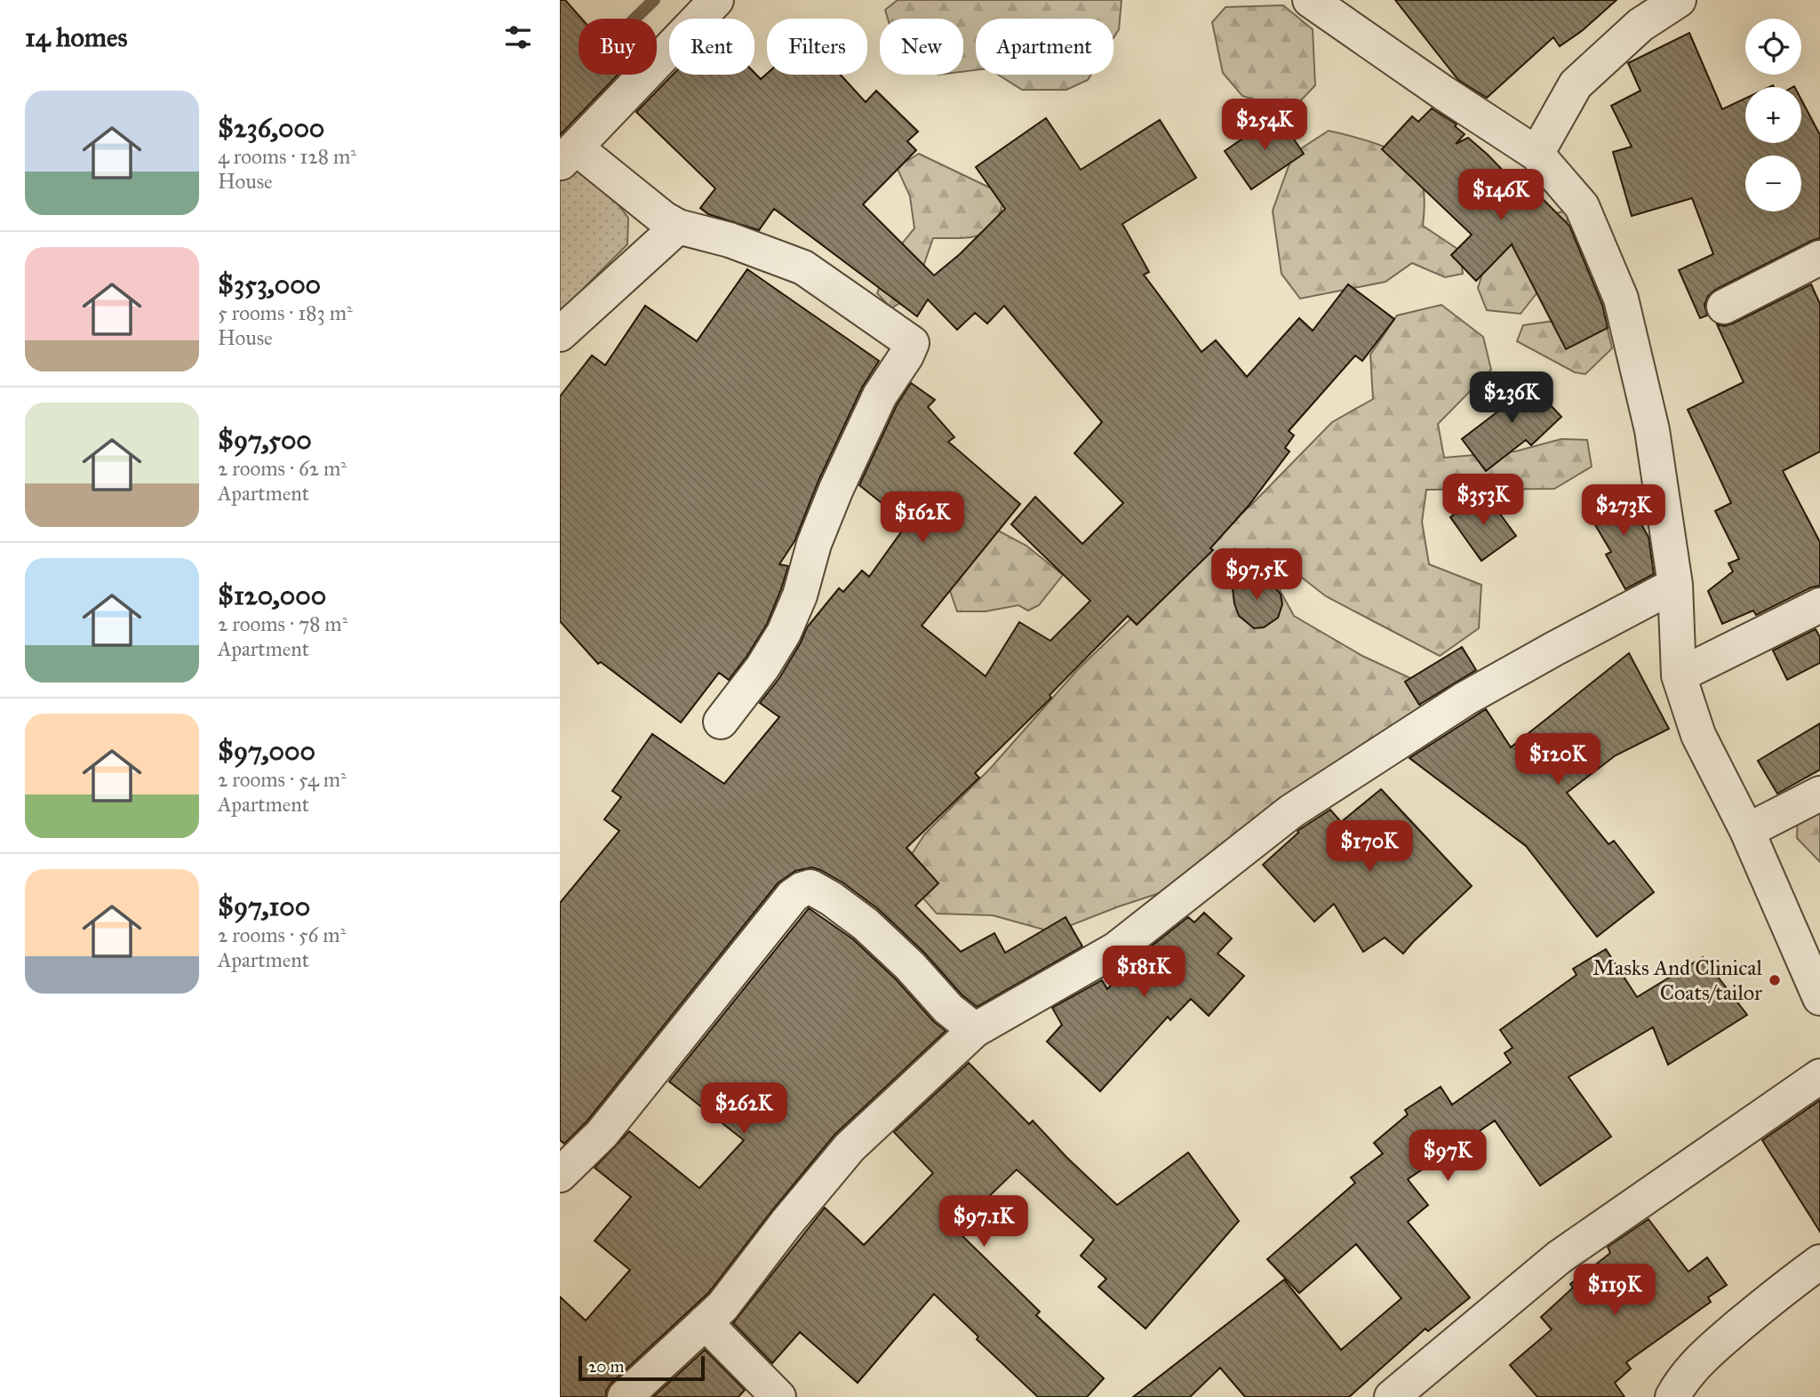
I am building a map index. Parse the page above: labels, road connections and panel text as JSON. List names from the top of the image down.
{
  "places": ["Masks And Clinical Coats/tailor"],
  "scale_bar": "20 m",
  "page": {
    "heading": "14 homes",
    "map_buttons": ["+", "−"],
    "chip": [
      "Buy",
      "Rent",
      "Filters",
      "New",
      "Apartment"
    ],
    "list": [
      {
        "name": "$236,000",
        "note": "4 rooms · 128 m² · House"
      },
      {
        "name": "$353,000",
        "note": "5 rooms · 183 m² · House"
      },
      {
        "name": "$97,500",
        "note": "2 rooms · 62 m² · Apartment"
      },
      {
        "name": "$120,000",
        "note": "2 rooms · 78 m² · Apartment"
      },
      {
        "name": "$97,000",
        "note": "2 rooms · 54 m² · Apartment"
      },
      {
        "name": "$97,100",
        "note": "2 rooms · 56 m² · Apartment"
      }
    ],
    "price": [
      "$254K",
      "$146K",
      "$236K",
      "$353K",
      "$273K",
      "$162K",
      "$97.5K",
      "$120K",
      "$170K",
      "$181K",
      "$262K",
      "$97K",
      "$97.1K",
      "$119K"
    ],
    "scale": "20 m"
  }
}
